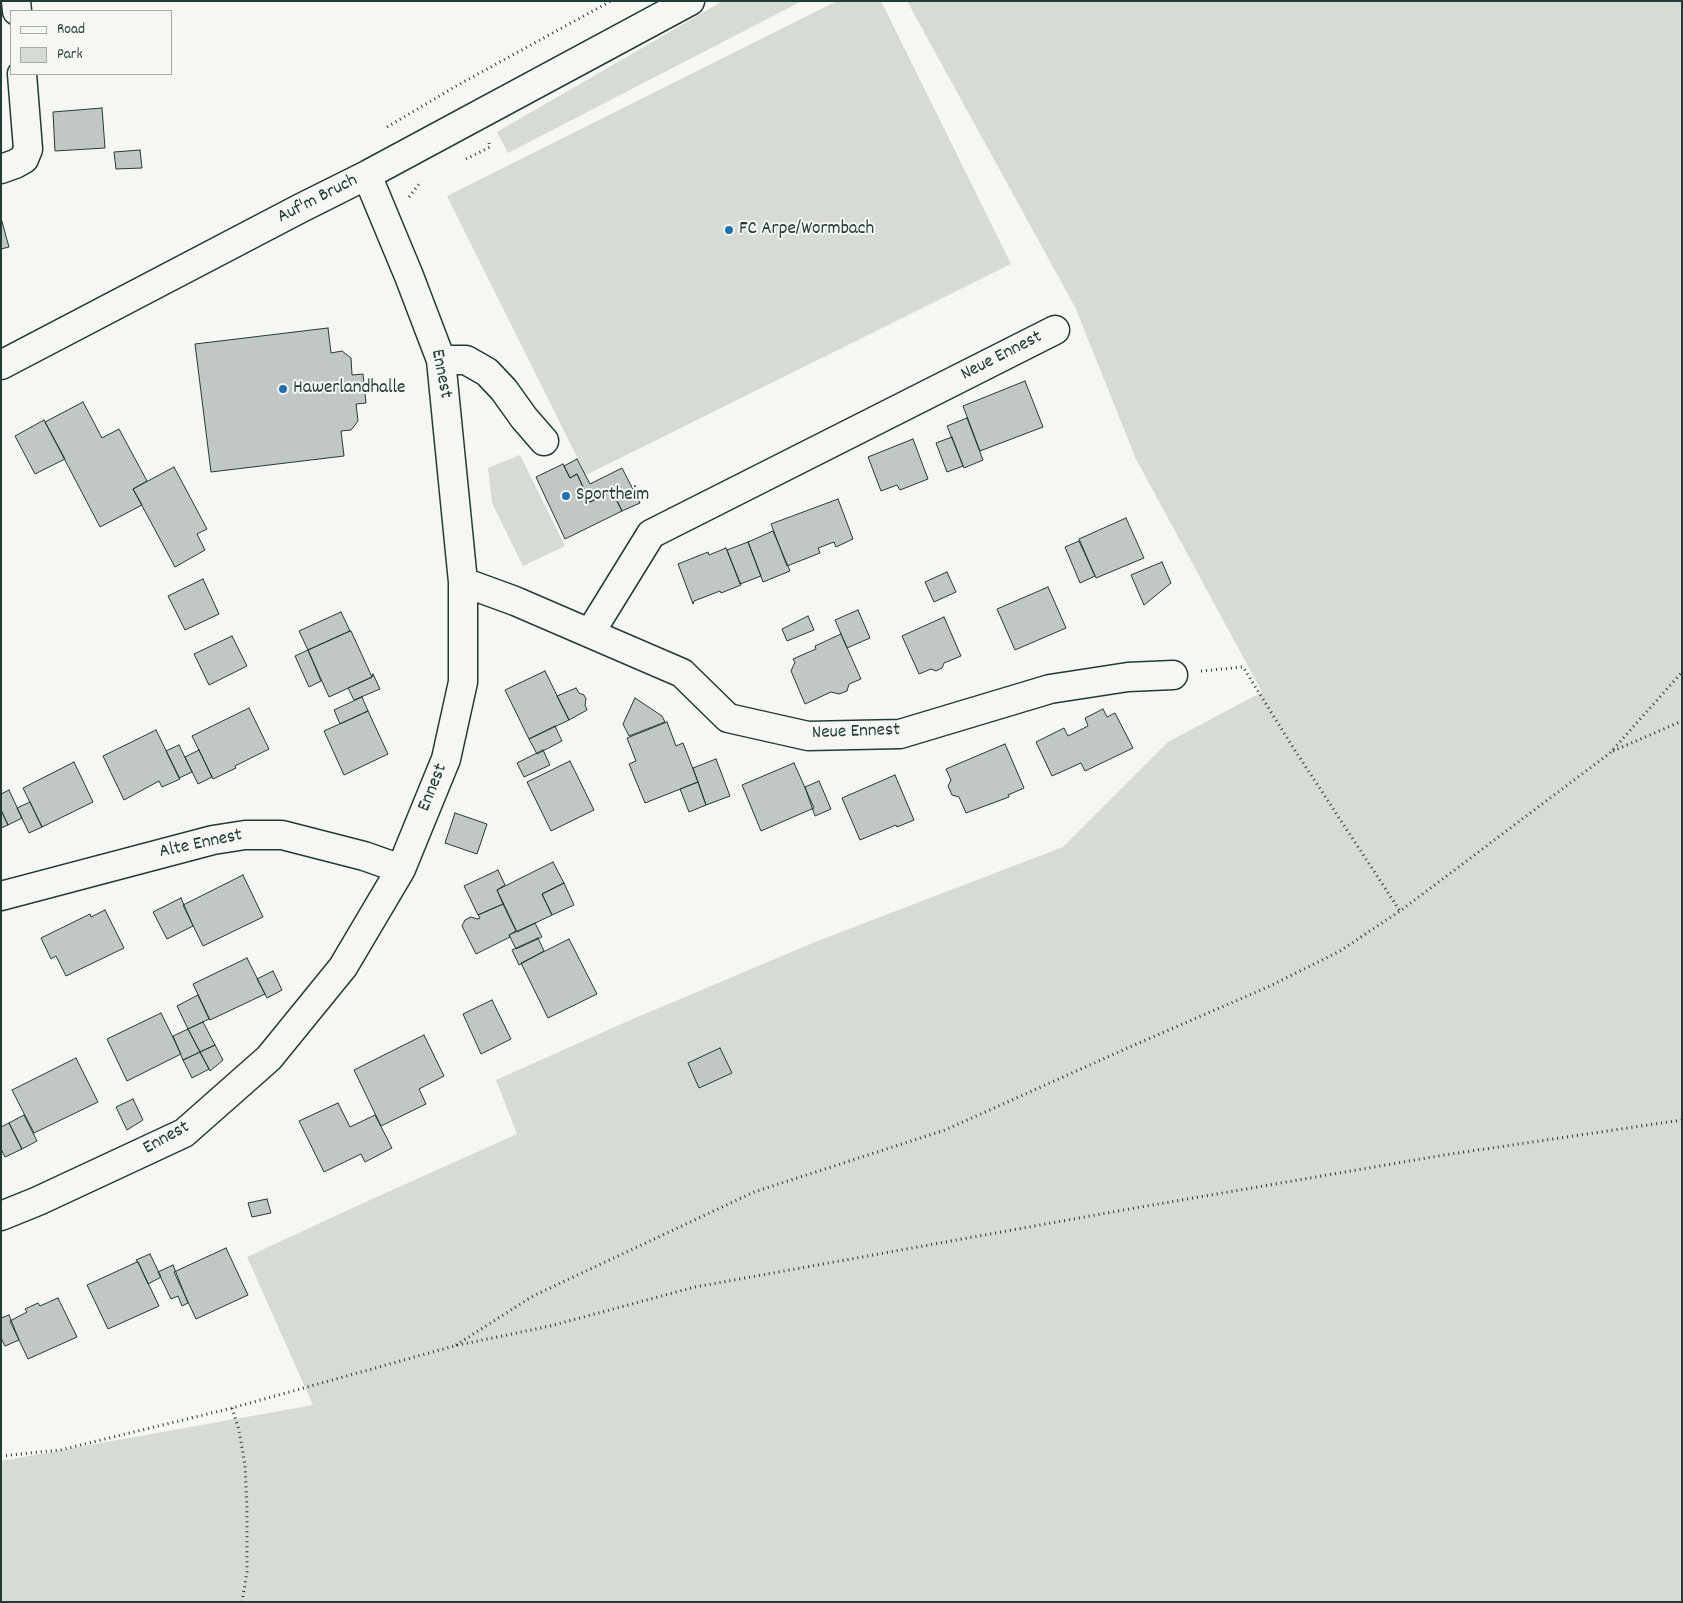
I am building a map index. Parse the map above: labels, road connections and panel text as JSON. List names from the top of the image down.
{
  "streets": {
    "street": [
      "Auf'm Bruch",
      "Neue Ennest",
      "Ennest",
      "Alte Ennest"
    ]
  },
  "crossings": [
    ["Auf'm Bruch", "Ennest"],
    ["Neue Ennest", "Ennest"],
    ["Ennest", "Alte Ennest"]
  ],
  "places": ["FC Arpe/Wormbach", "Hawerlandhalle", "Sportheim"],
  "legend": ["Road", "Park"]
}
